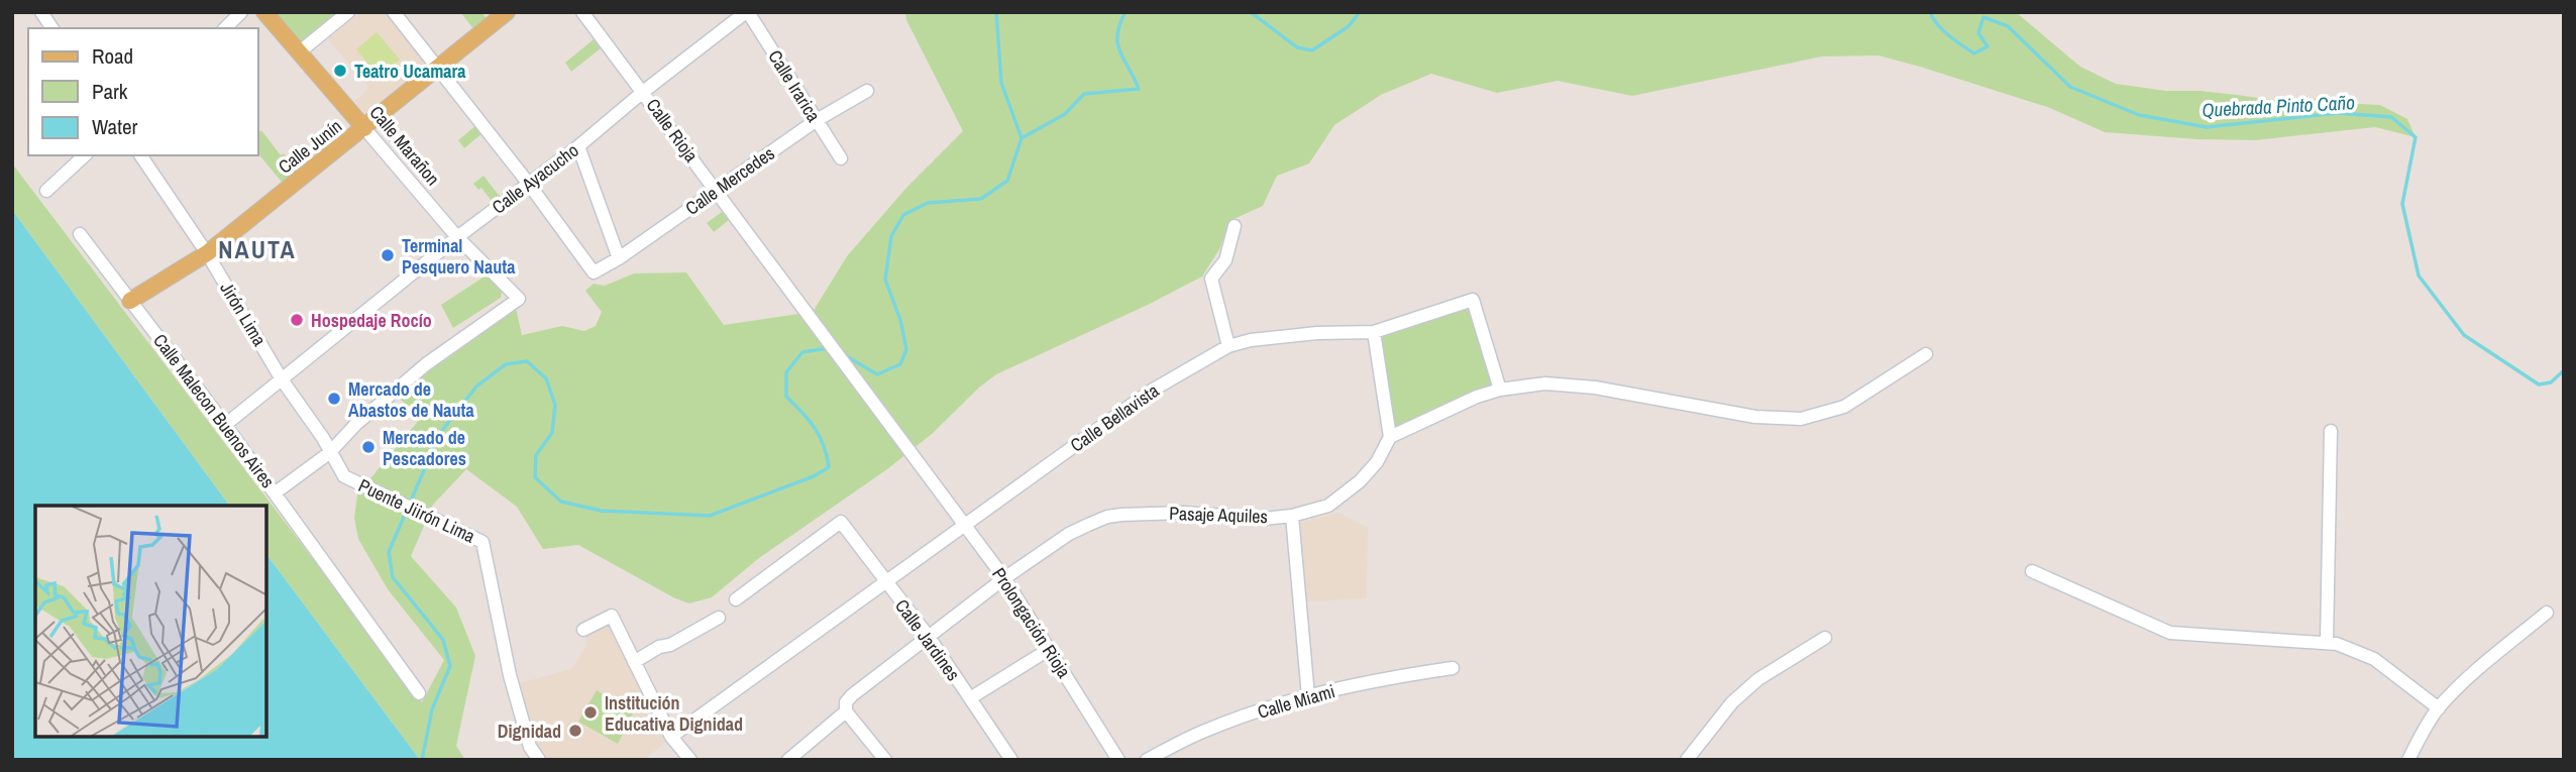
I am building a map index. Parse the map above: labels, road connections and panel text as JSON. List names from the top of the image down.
{
  "streets": {
    "main road": ["Calle Marañon", "Calle Junín"],
    "street": [
      "Calle Irarica",
      "Calle Rioja",
      "Calle Ayacucho",
      "Calle Mercedes",
      "Jirón Lima",
      "Calle Malecon Buenos Aires",
      "Calle Bellavista",
      "Puente Jiirón Lima",
      "Pasaje Aquiles",
      "Prolongación Rioja",
      "Calle Jardines",
      "Calle Miami"
    ]
  },
  "crossings": [
    ["Calle Irarica", "Calle Ayacucho"],
    ["Calle Irarica", "Calle Mercedes"],
    ["Calle Rioja", "Calle Ayacucho"],
    ["Calle Rioja", "Calle Mercedes"],
    ["Calle Rioja", "Prolongación Rioja"],
    ["Calle Marañon", "Calle Junín"],
    ["Calle Marañon", "Calle Ayacucho"],
    ["Calle Marañon", "Jirón Lima"],
    ["Calle Junín", "Jirón Lima"],
    ["Calle Junín", "Calle Malecon Buenos Aires"],
    ["Calle Ayacucho", "Calle Mercedes"],
    ["Calle Ayacucho", "Jirón Lima"],
    ["Calle Ayacucho", "Calle Malecon Buenos Aires"],
    ["Jirón Lima", "Puente Jiirón Lima"],
    ["Calle Bellavista", "Prolongación Rioja"],
    ["Calle Bellavista", "Calle Jardines"],
    ["Pasaje Aquiles", "Prolongación Rioja"],
    ["Pasaje Aquiles", "Calle Jardines"]
  ],
  "districts": ["NAUTA"],
  "water": ["Quebrada Pinto Caño"],
  "places": [
    "Teatro Ucamara",
    "Terminal Pesquero Nauta",
    "Hospedaje Rocío",
    "Mercado de Abastos de Nauta",
    "Mercado de Pescadores",
    "Institución Educativa Dignidad",
    "Dignidad"
  ],
  "legend": ["Road", "Park", "Water"]
}
